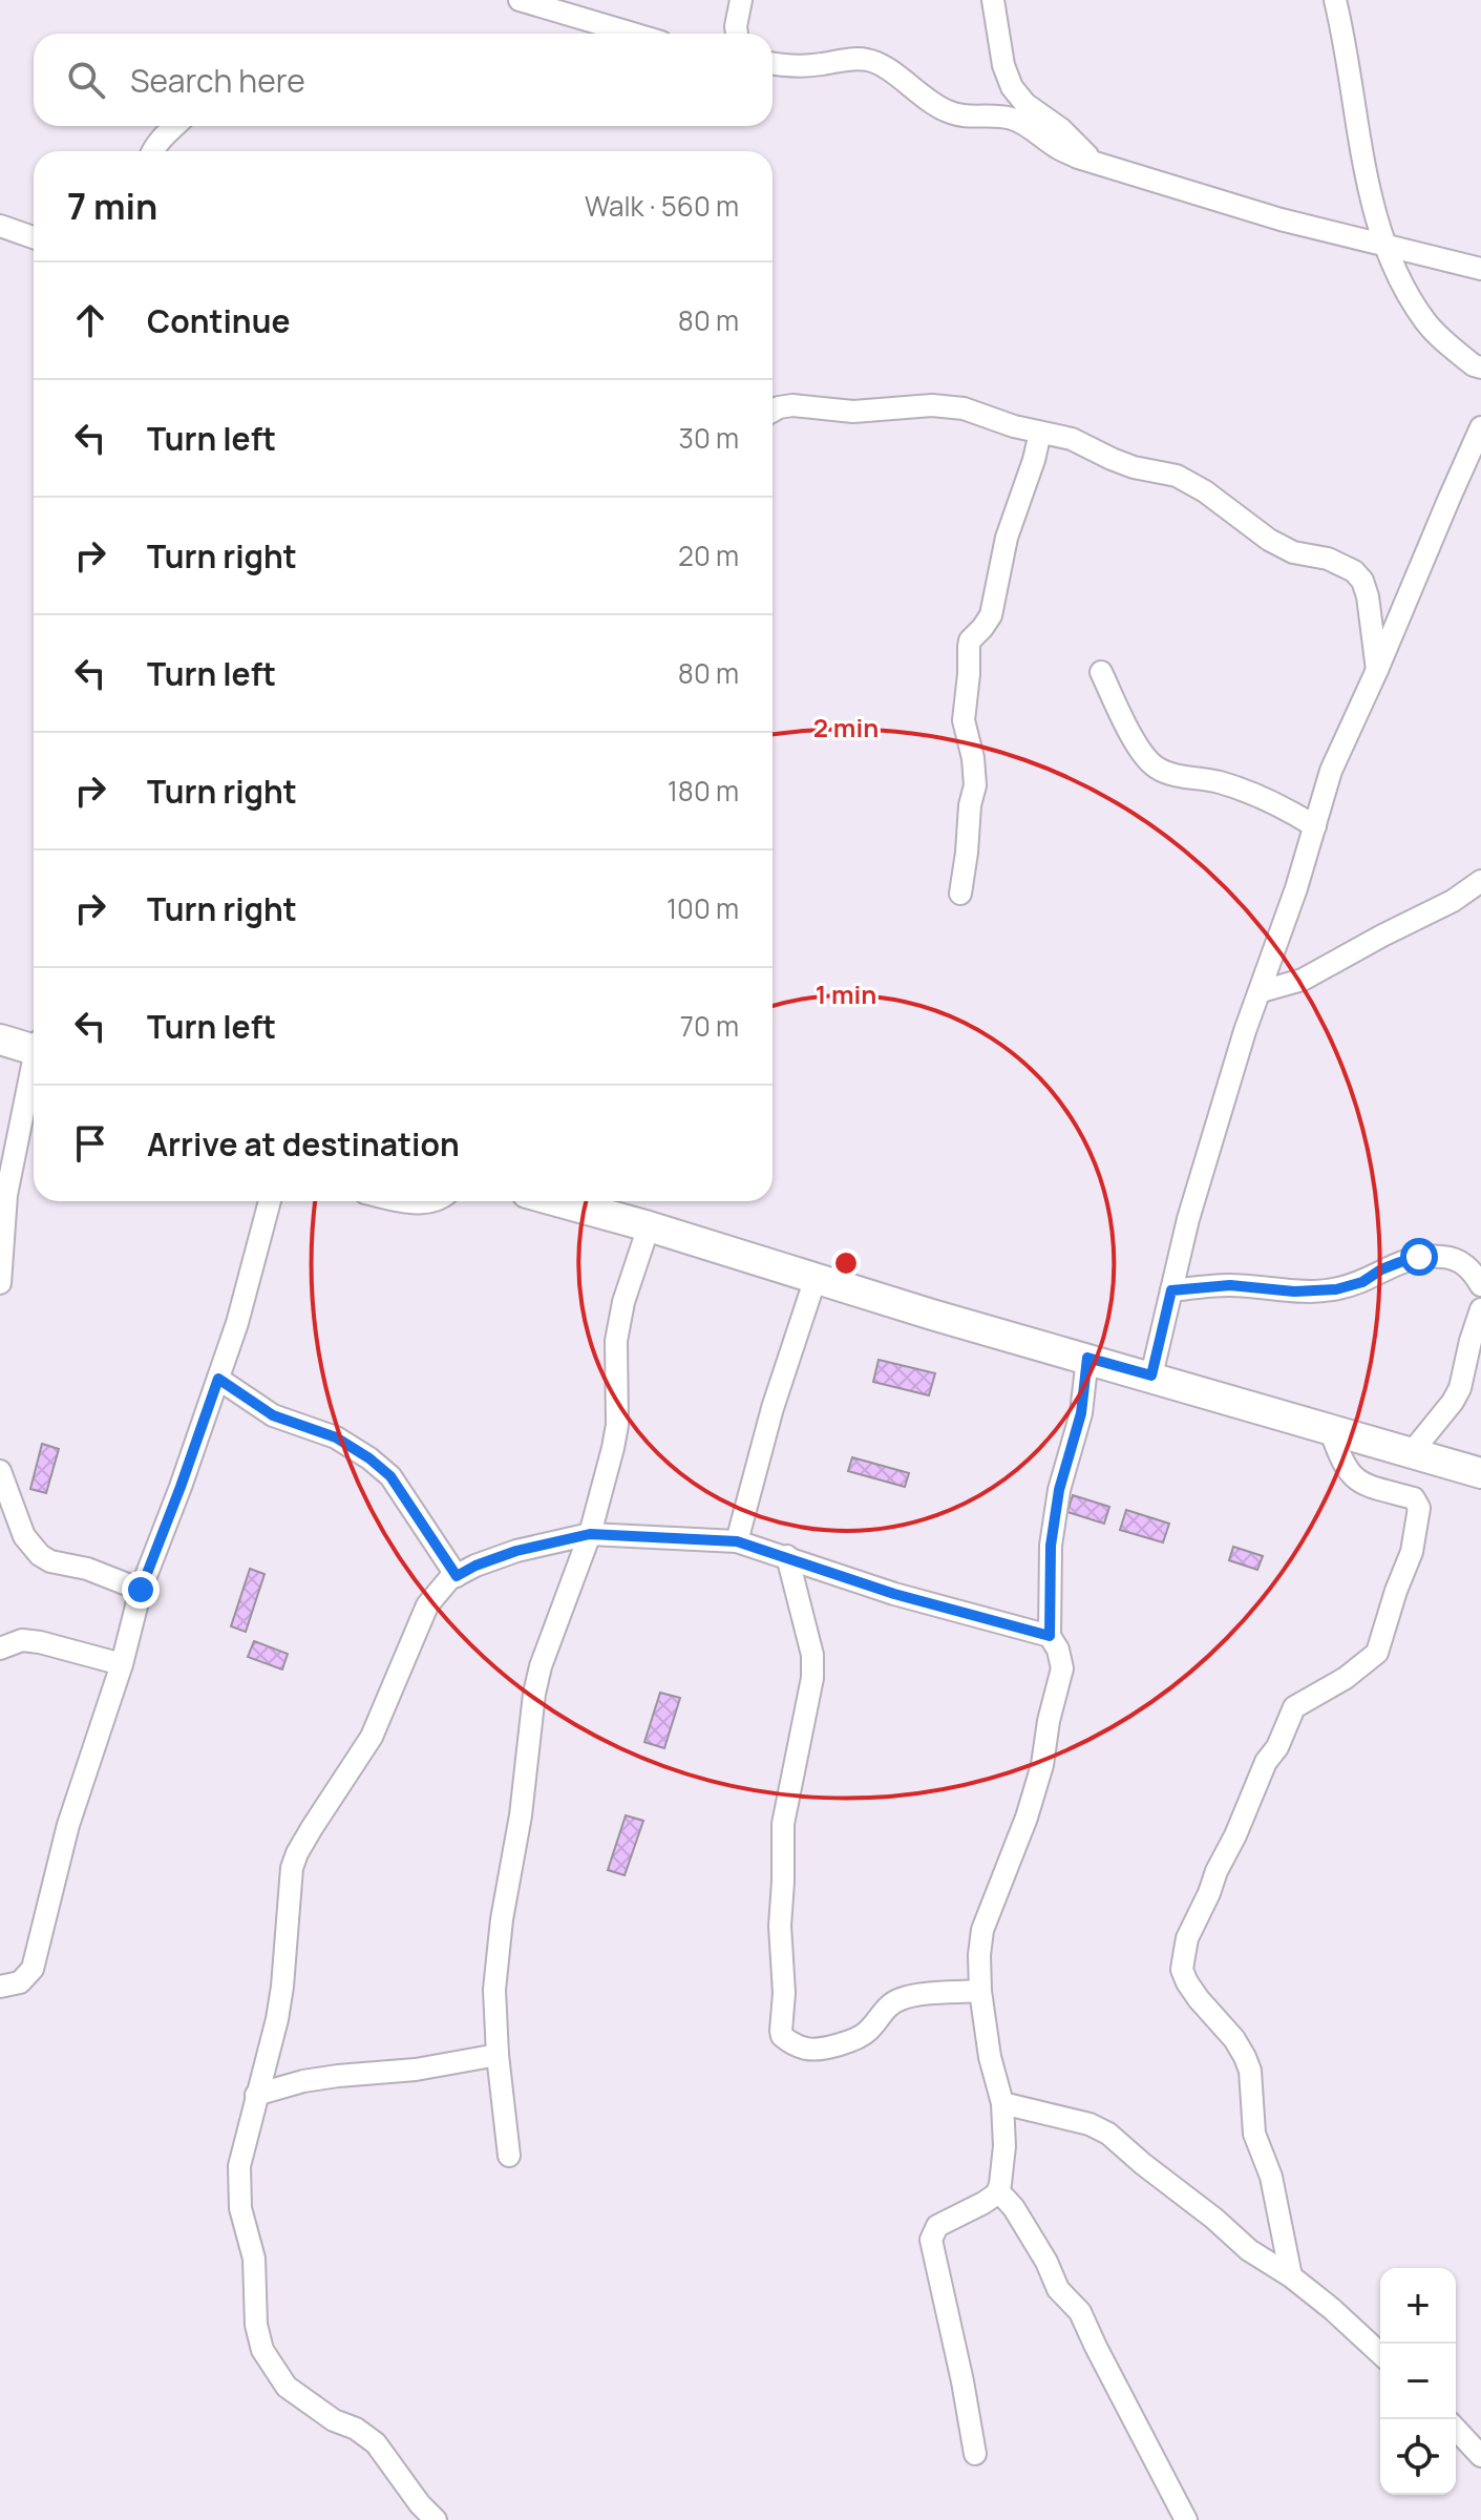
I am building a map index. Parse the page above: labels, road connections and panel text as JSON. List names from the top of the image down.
{
  "page": {
    "search": "Search here",
    "heading": ["7 min", "Walk · 560 m"],
    "list": [
      ["Continue", "80 m"],
      ["Turn left", "30 m"],
      ["Turn right", "20 m"],
      ["Turn left", "80 m"],
      ["Turn right", "180 m"],
      ["Turn right", "100 m"],
      ["Turn left", "70 m"],
      "Arrive at destination"
    ],
    "map_buttons": ["+", "−"]
  },
  "rings": ["2 min", "1 min"]
}
